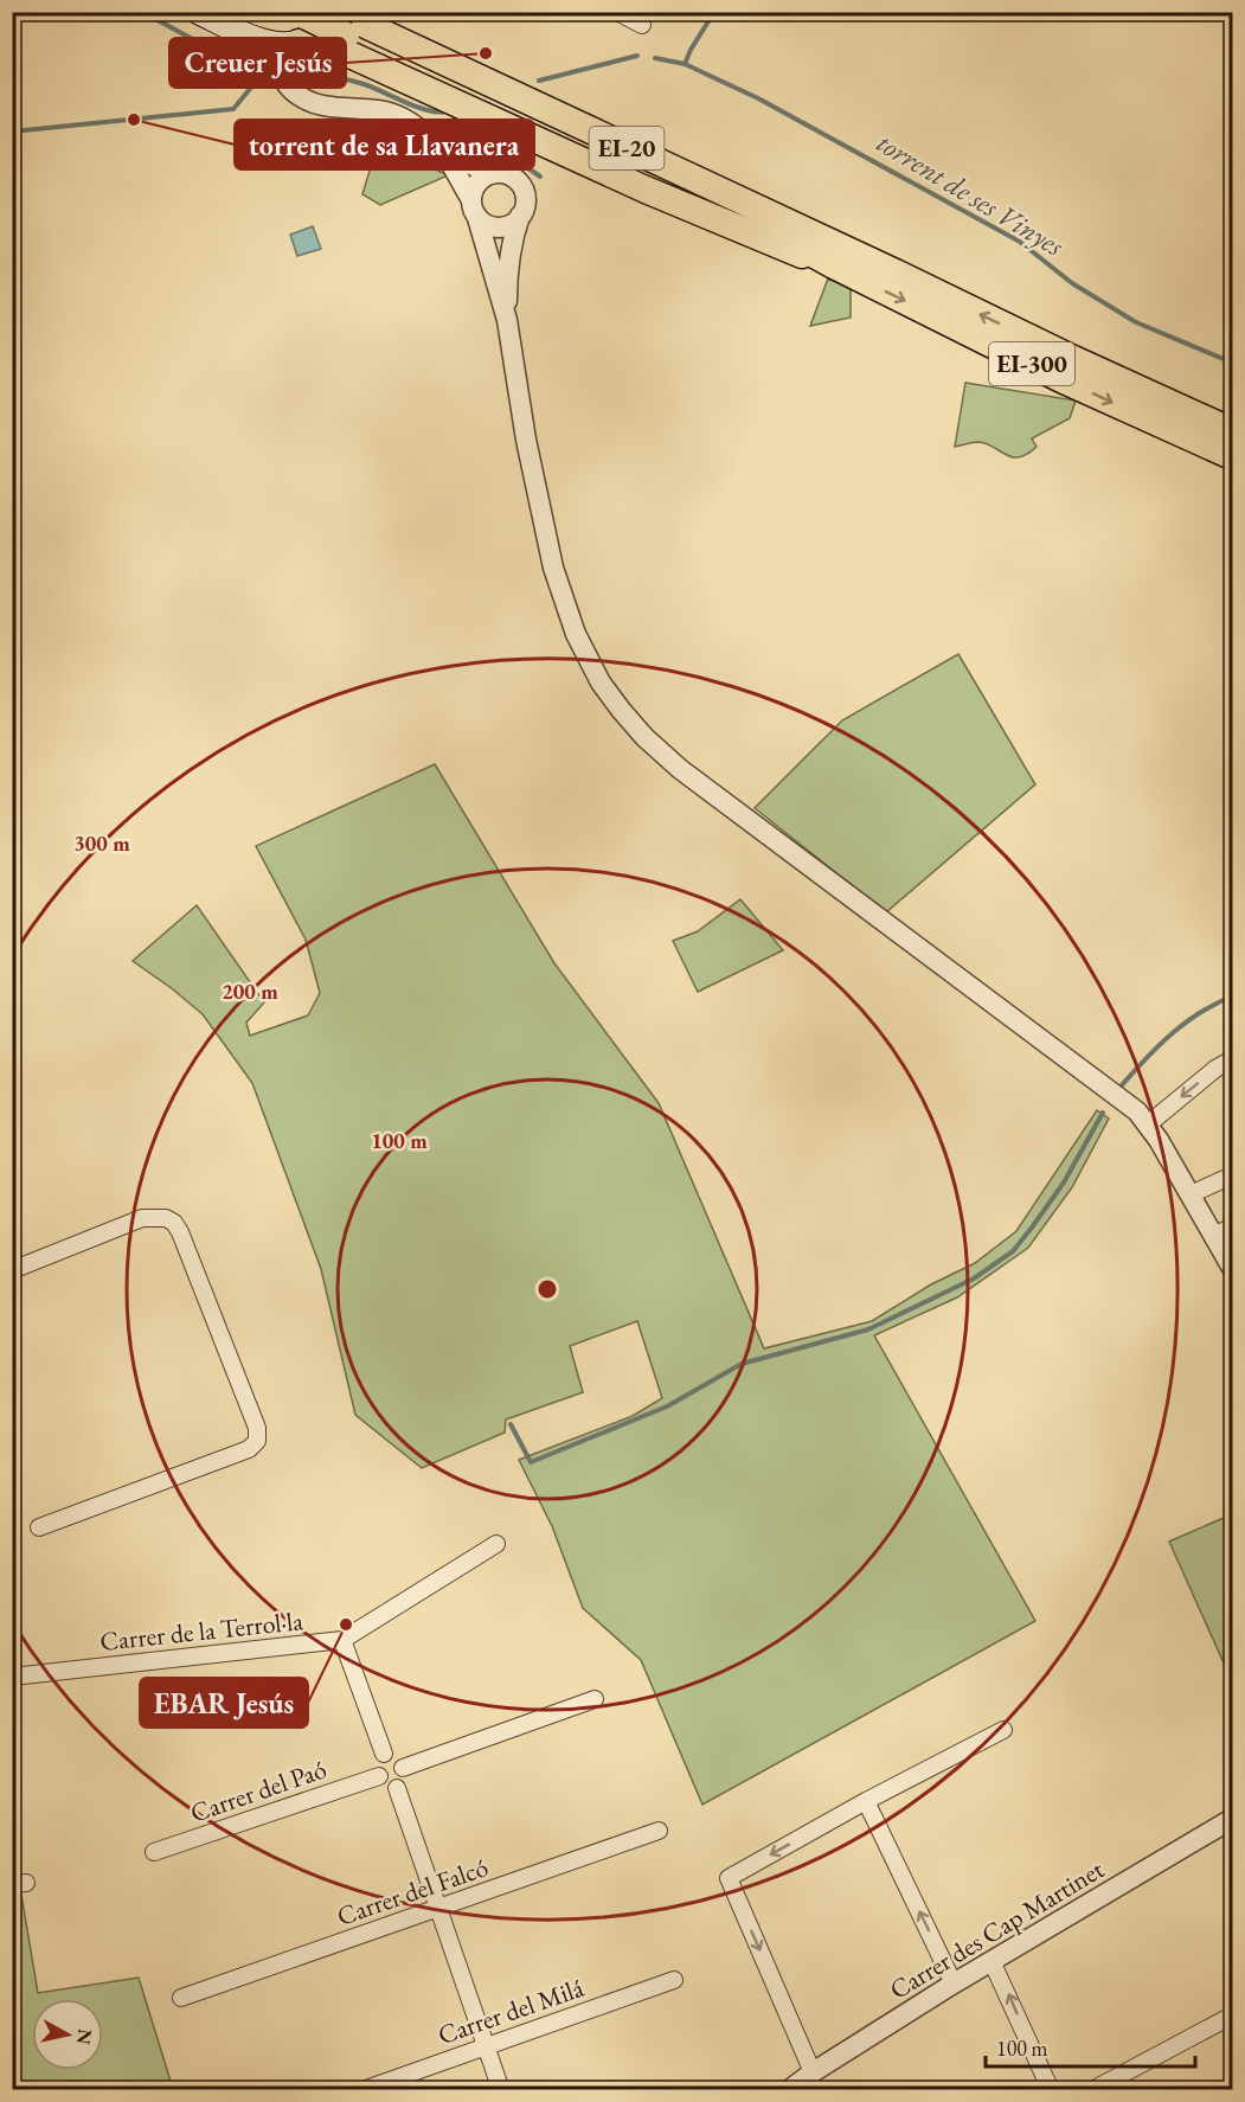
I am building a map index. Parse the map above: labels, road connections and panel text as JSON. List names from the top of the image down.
{
  "streets": {
    "highway": ["EI-20", "EI-300"],
    "street": [
      "Carrer de la Terrol·la",
      "Carrer del Paó",
      "Carrer del Falcó",
      "Carrer des Cap Martinet",
      "Carrer del Milá"
    ]
  },
  "crossings": [
    ["EI-20", "EI-300"]
  ],
  "water": ["torrent de ses Vinyes"],
  "places": ["Creuer Jesús", "torrent de sa Llavanera", "EBAR Jesús"],
  "scale_bar": "100 m",
  "north": "right",
  "rings": ["300 m", "200 m", "100 m"]
}
